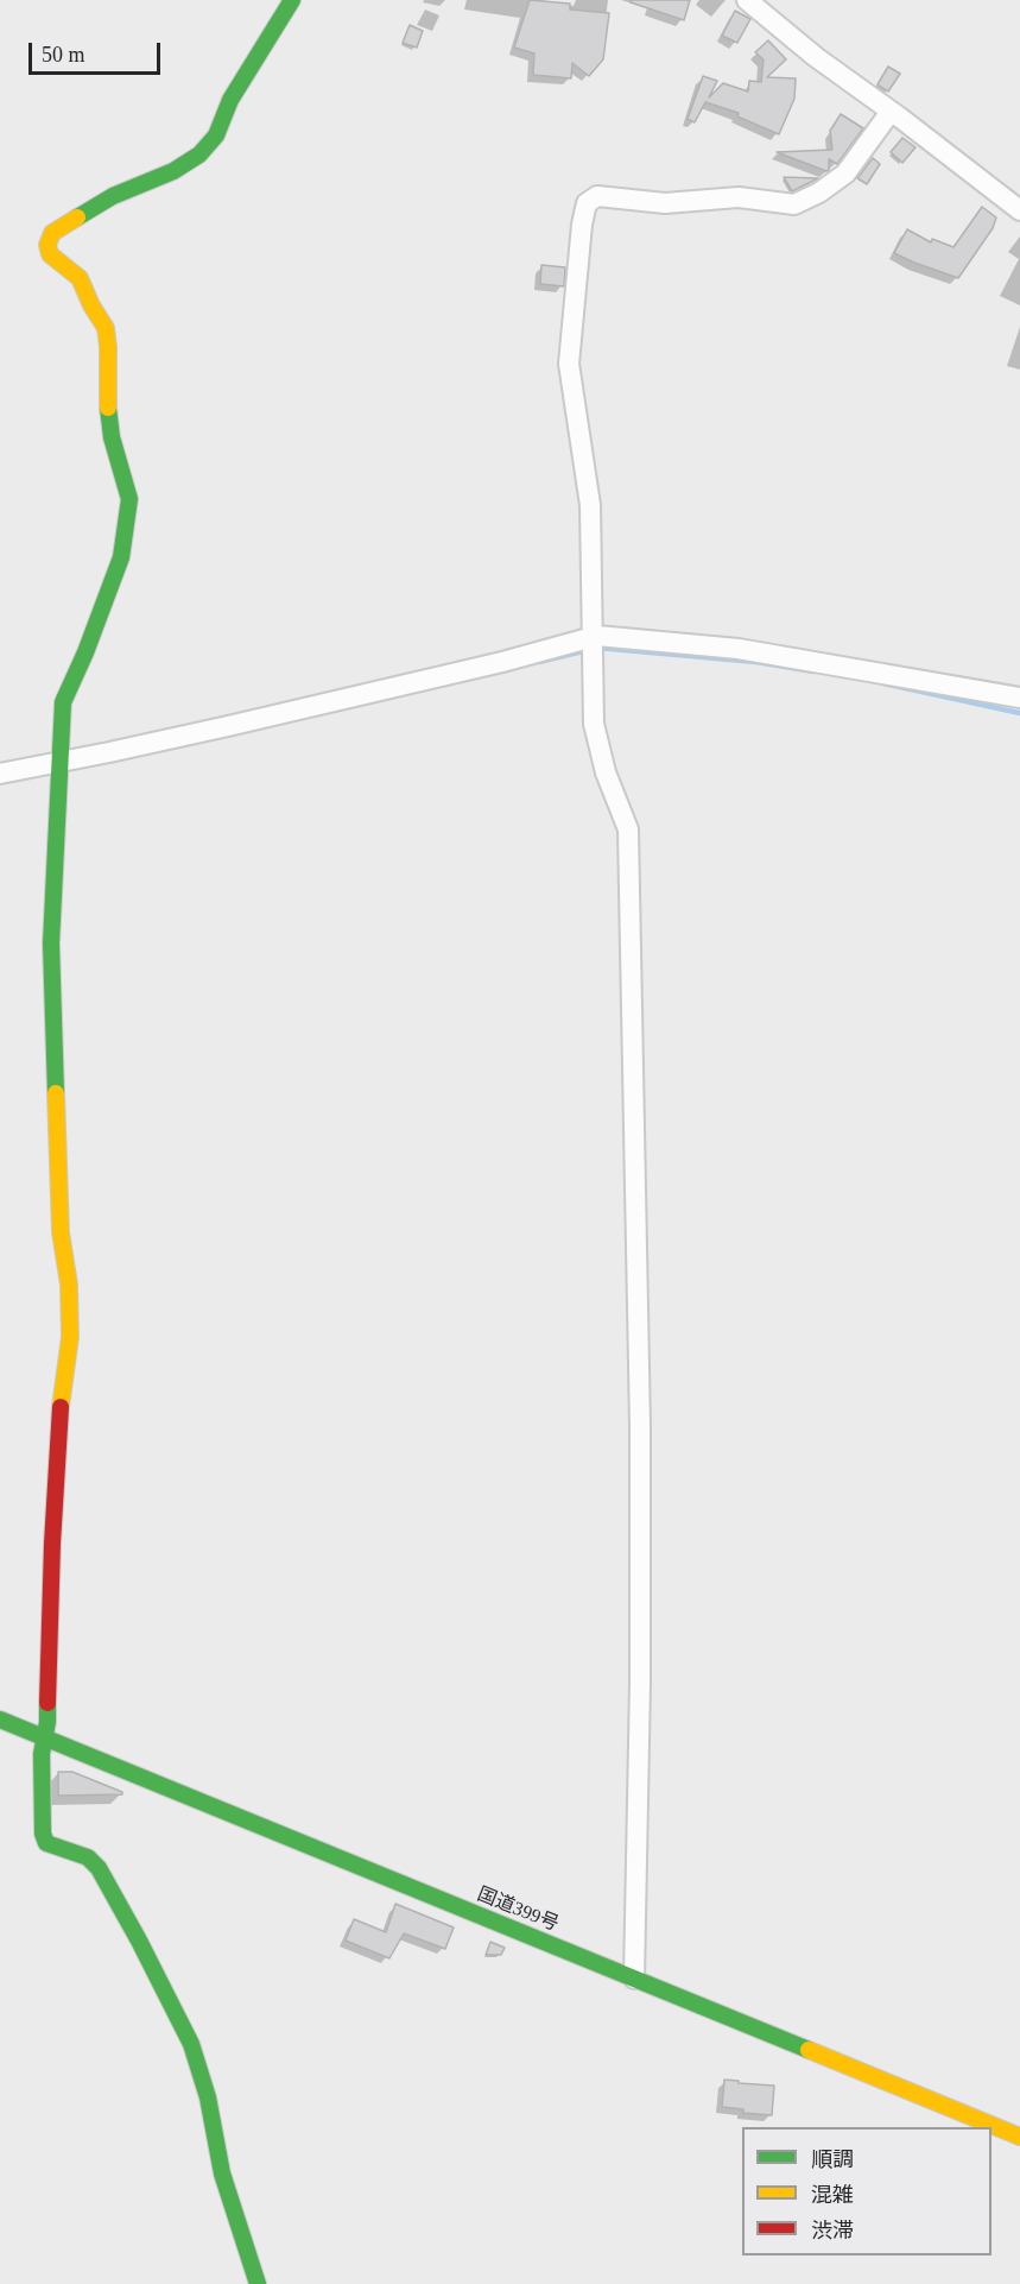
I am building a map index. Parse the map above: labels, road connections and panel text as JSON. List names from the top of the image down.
{
  "streets": {
    "main road": ["国道399号"]
  },
  "legend": ["順調", "混雑", "渋滞"],
  "scale_bar": "50 m"
}
